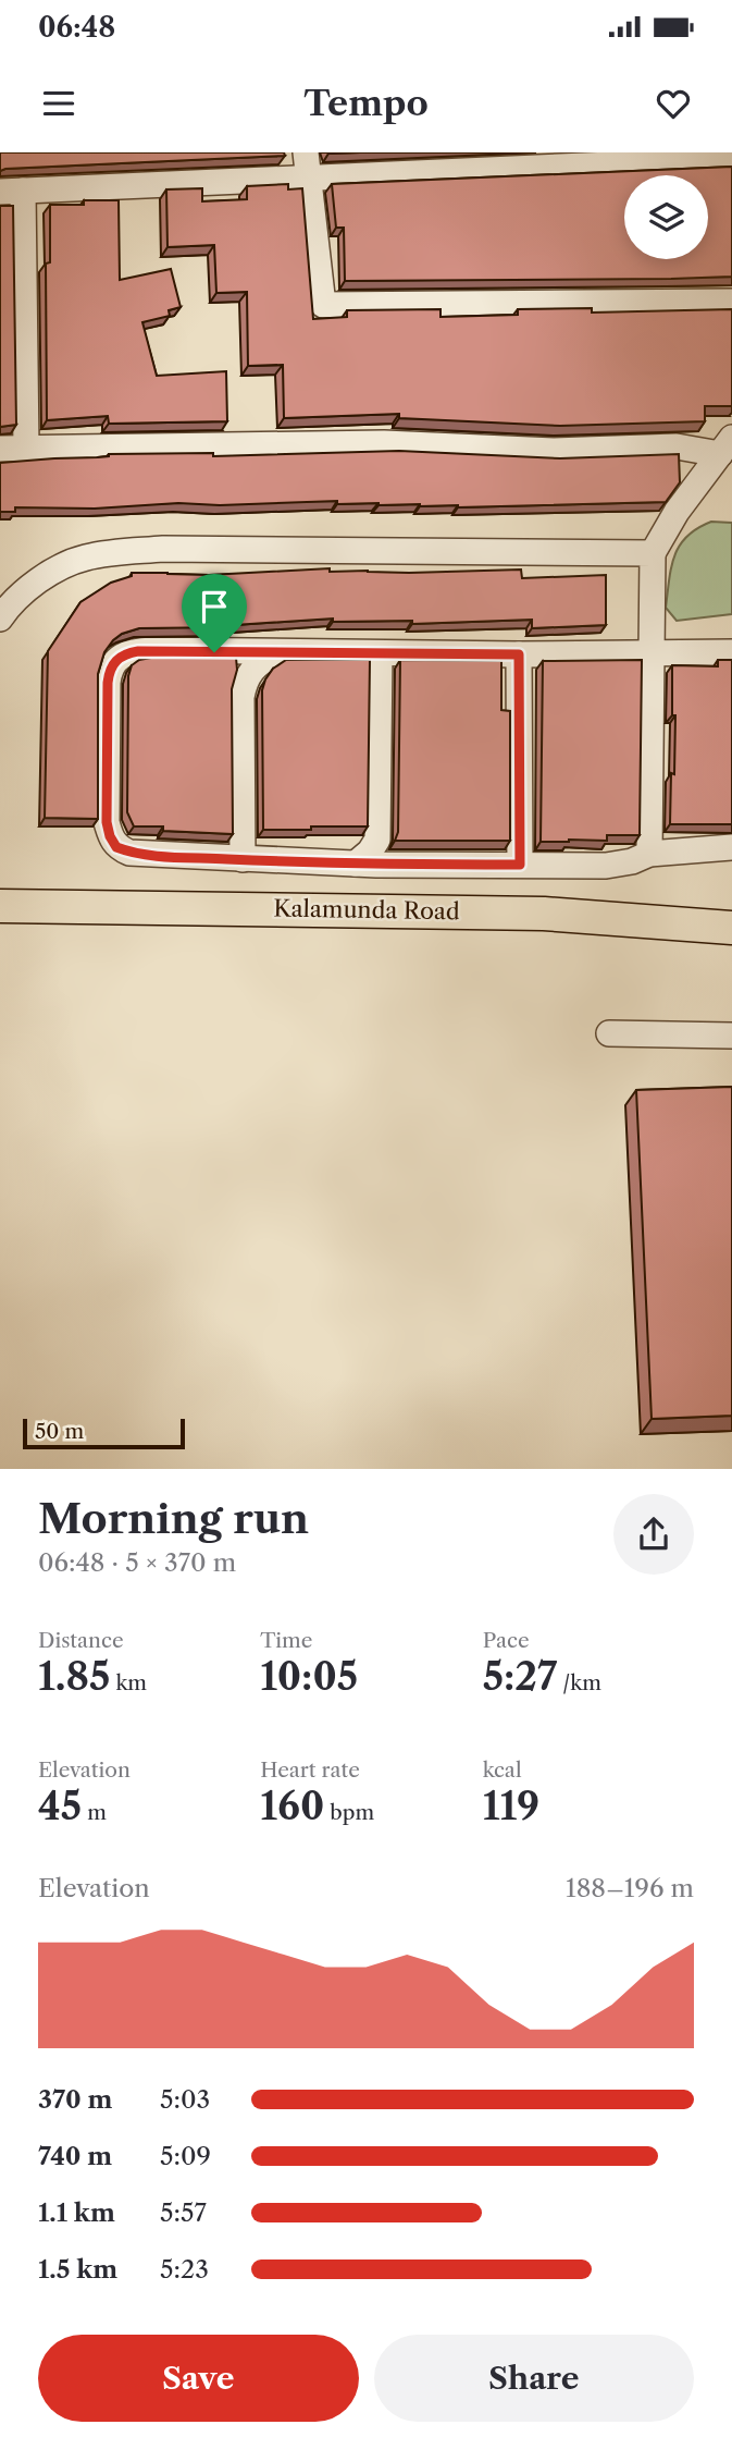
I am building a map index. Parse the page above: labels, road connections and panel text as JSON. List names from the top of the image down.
{
  "streets": {
    "main road": ["Kalamunda Road"]
  },
  "scale_bar": "50 m",
  "page": {
    "status": "06:48",
    "header": "Tempo",
    "scale": "50 m",
    "heading": ["Morning run", "06:48 · 5 × 370 m"],
    "stats": [
      ["Distance", "1.85 km"],
      ["Time", "10:05"],
      ["Pace", "5:27 /km"],
      ["Elevation", "45 m"],
      ["Heart rate", "160 bpm"],
      ["kcal", "119"]
    ],
    "chart": ["Elevation", "188–196 m"],
    "list": [
      {
        "name": "370 m",
        "note": "5:03"
      },
      {
        "name": "740 m",
        "note": "5:09"
      },
      {
        "name": "1.1 km",
        "note": "5:57"
      },
      {
        "name": "1.5 km",
        "note": "5:23"
      }
    ],
    "buttons": ["Save", "Share"]
  }
}
